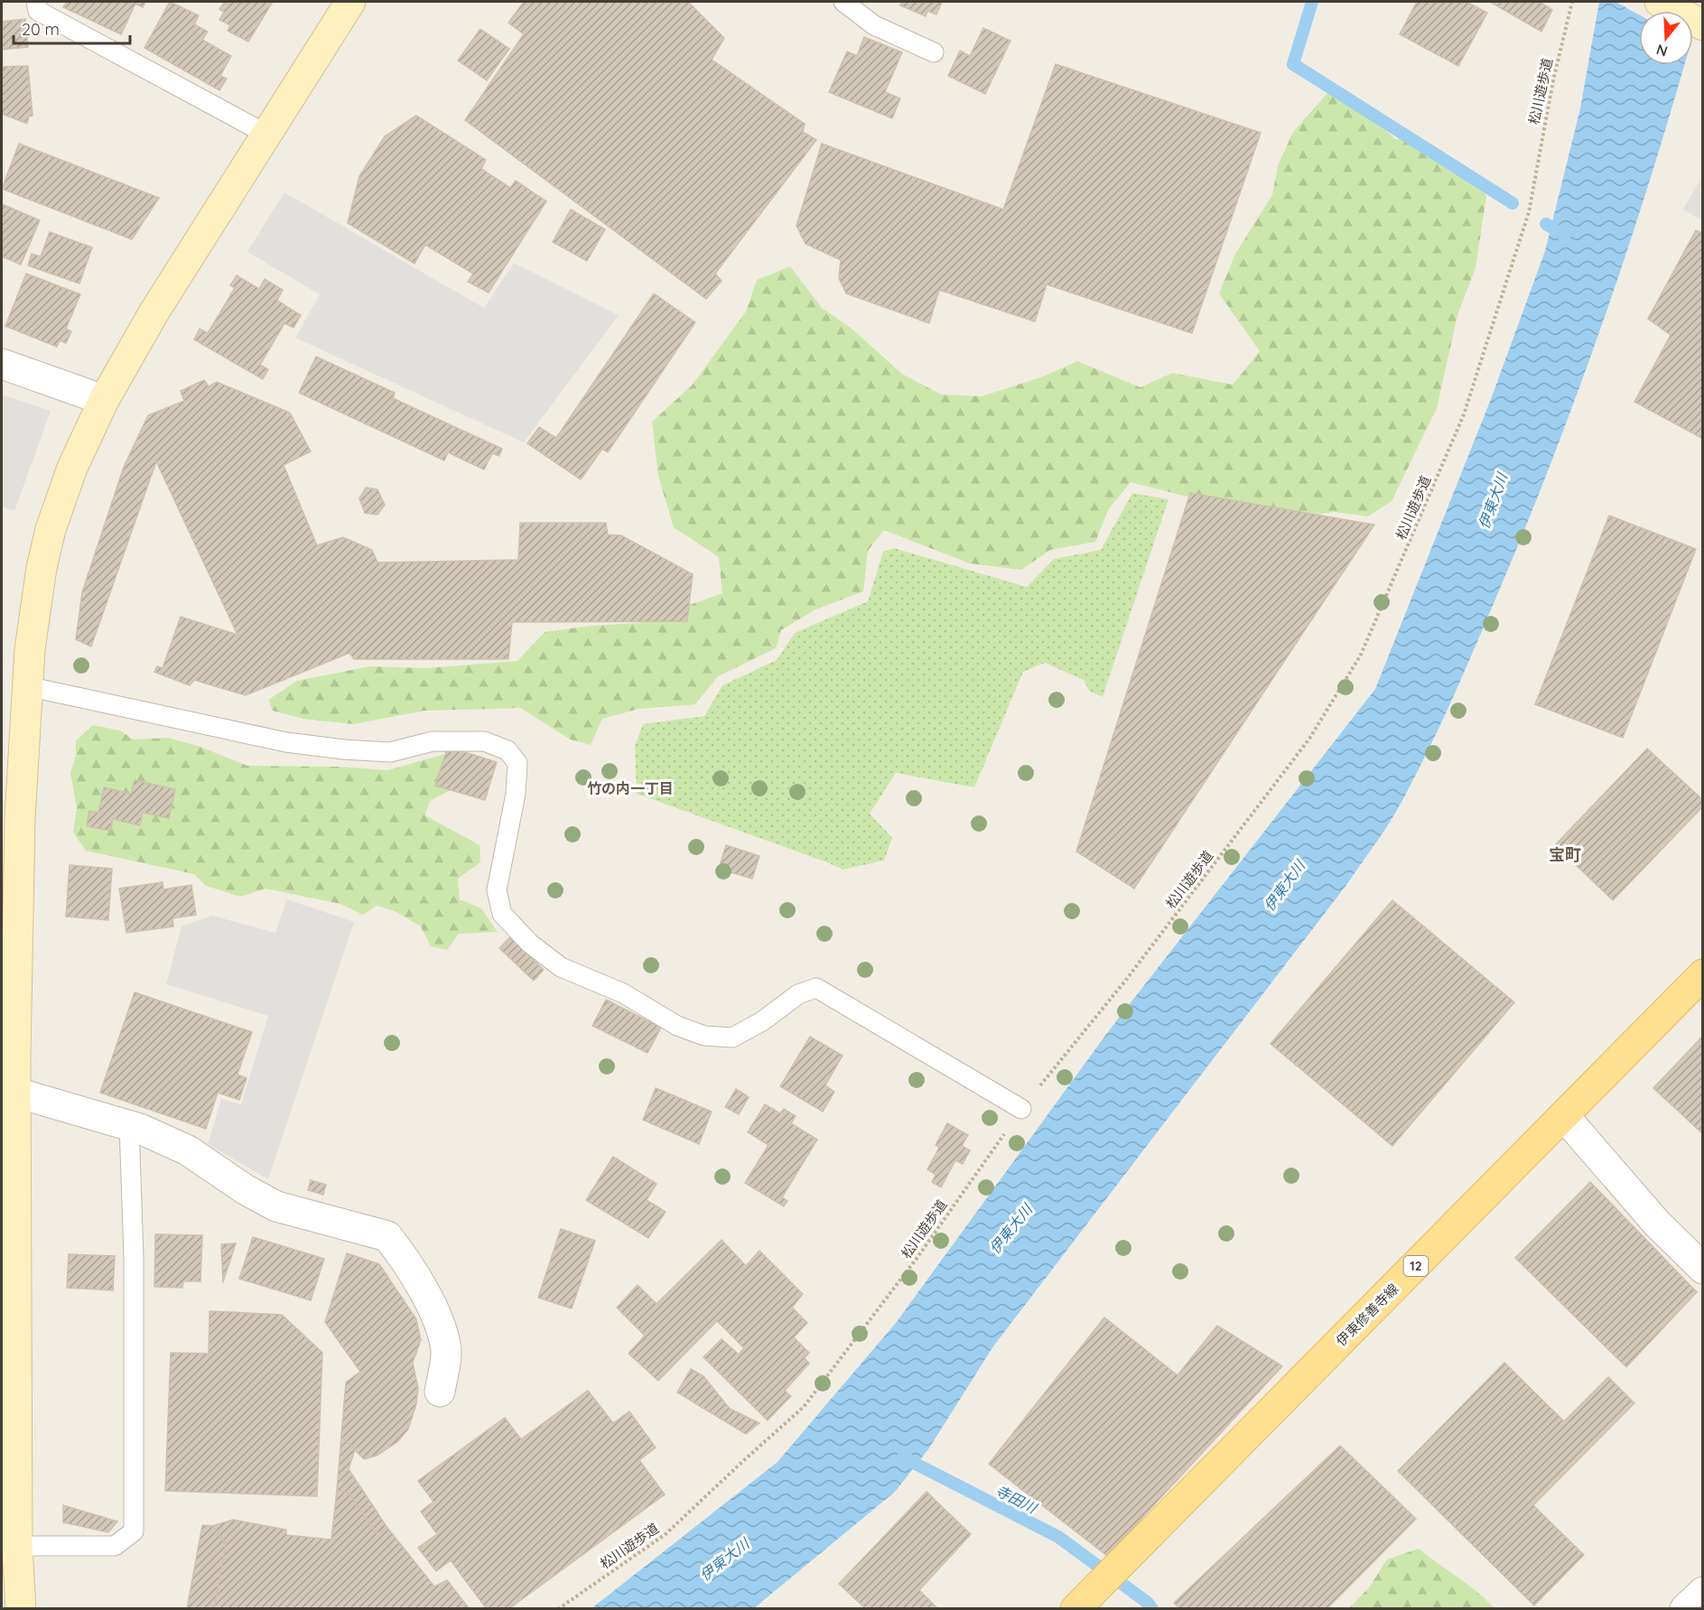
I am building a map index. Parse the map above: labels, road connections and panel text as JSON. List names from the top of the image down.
{
  "streets": {
    "main road": ["12", "伊東修善寺線"],
    "path": ["松川遊歩道"]
  },
  "districts": ["竹の内一丁目", "宝町"],
  "water": ["伊東大川", "寺田川"],
  "scale_bar": "20 m",
  "north": "bottom"
}
